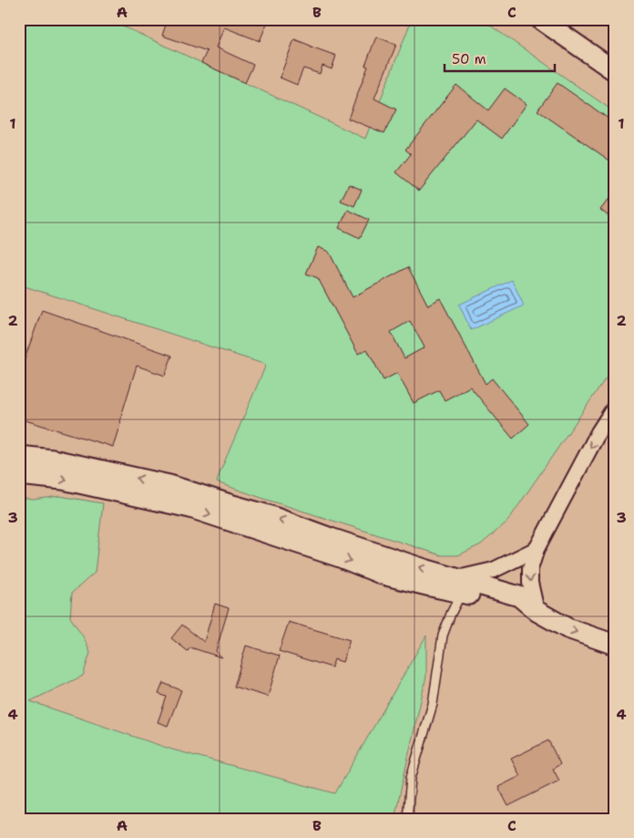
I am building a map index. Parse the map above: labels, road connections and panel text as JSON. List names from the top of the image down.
{
  "scale_bar": "50 m",
  "grid": {
    "columns": ["A", "B", "C"],
    "rows": [
      "1",
      "2",
      "3",
      "4"
    ]
  }
}
